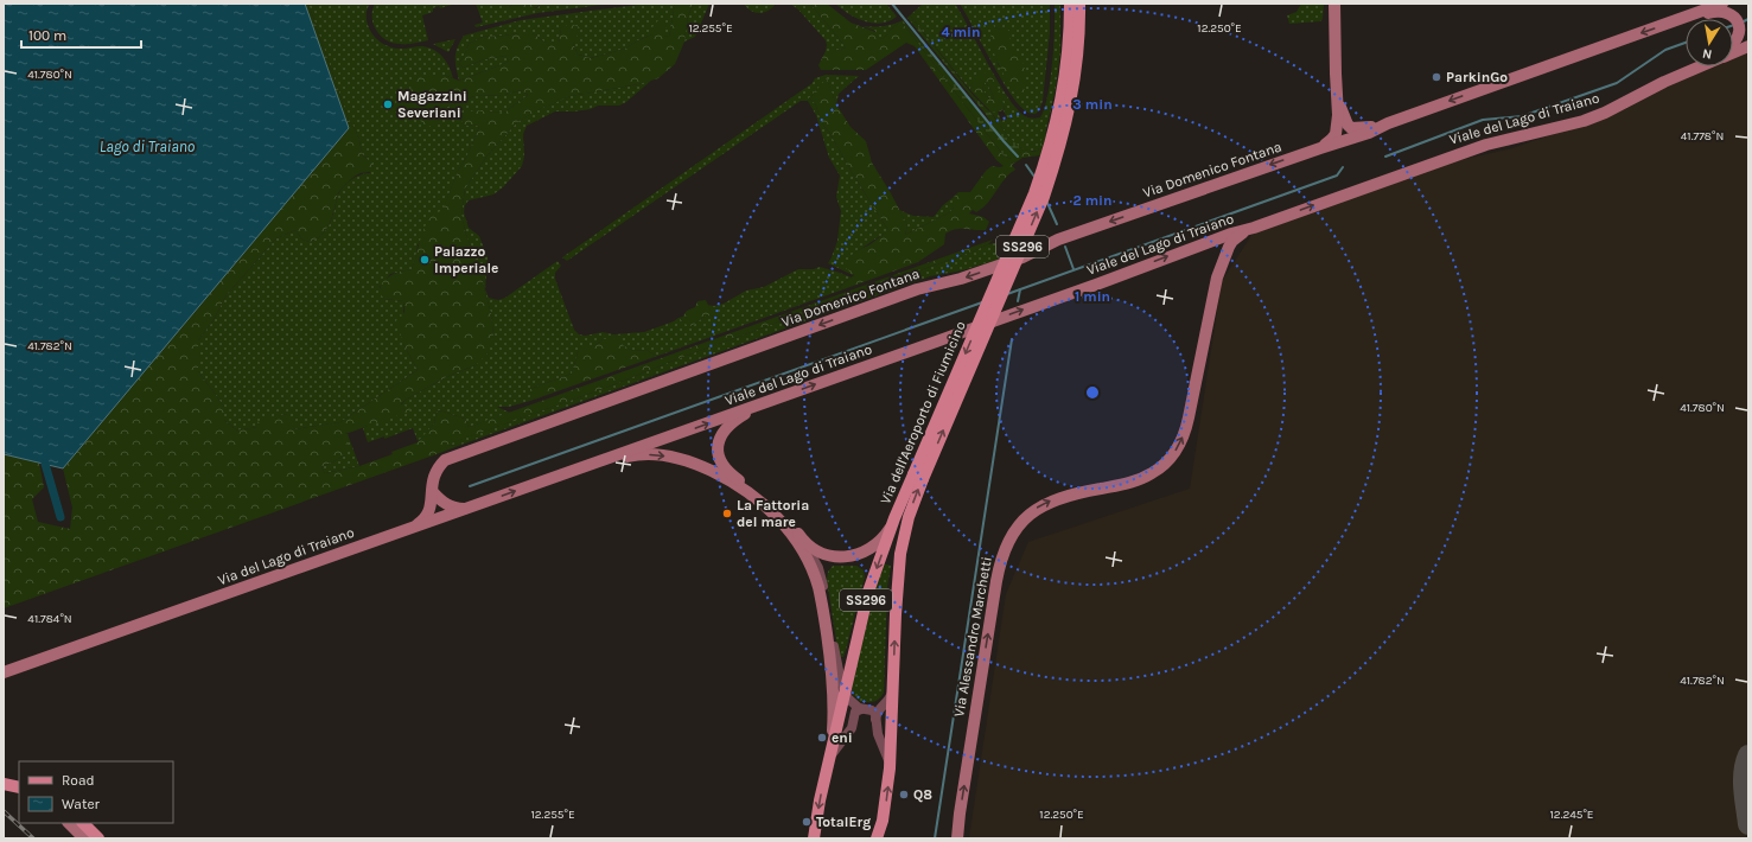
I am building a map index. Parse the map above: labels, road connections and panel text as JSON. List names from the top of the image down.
{
  "streets": {
    "main road": ["SS296", "Via dell'Aeroporto di Fiumicino"],
    "street": [
      "Viale del Lago di Traiano",
      "Via Domenico Fontana",
      "Via del Lago di Traiano",
      "Via Alessandro Marchetti"
    ]
  },
  "crossings": [
    ["Viale del Lago di Traiano", "Via del Lago di Traiano"],
    ["Viale del Lago di Traiano", "Via Alessandro Marchetti"]
  ],
  "one_way": ["Viale del Lago di Traiano", "Via Domenico Fontana", "Via Alessandro Marchetti"],
  "water": ["Lago di Traiano"],
  "places": [
    "ParkinGo",
    "Magazzini Severiani",
    "Palazzo Imperiale",
    "La Fattoria del mare",
    "eni",
    "Q8",
    "TotalErg"
  ],
  "legend": ["Road", "Water"],
  "scale_bar": "100 m",
  "north": "bottom",
  "coordinates": [
    "12.255°E",
    "12.250°E",
    "41.780°N",
    "41.778°N",
    "41.782°N",
    "41.784°N",
    "12.245°E"
  ],
  "rings": [
    "4 min",
    "3 min",
    "2 min",
    "1 min"
  ]
}
